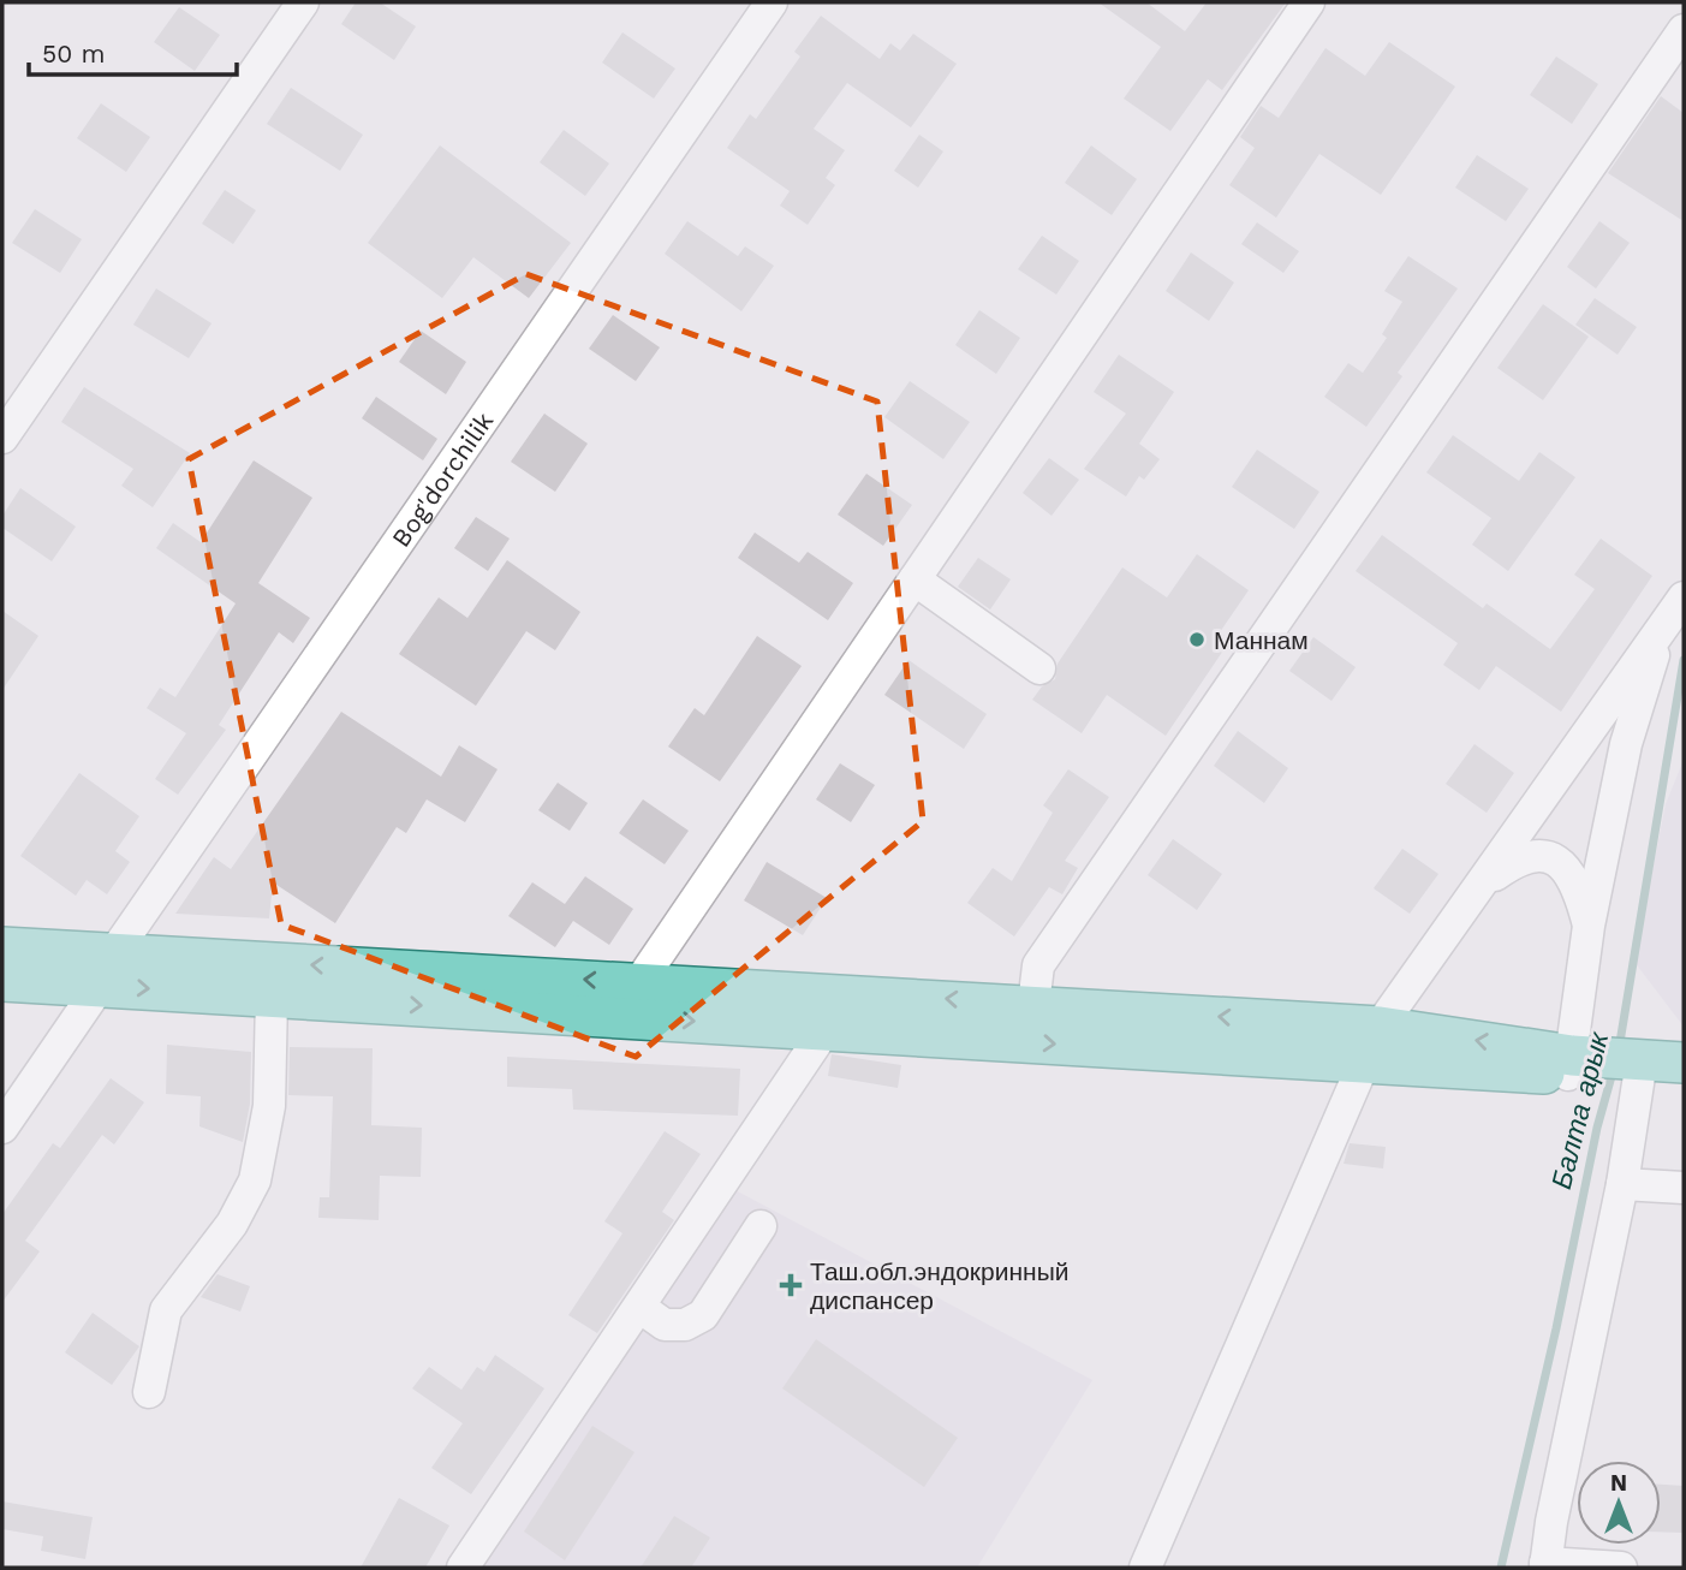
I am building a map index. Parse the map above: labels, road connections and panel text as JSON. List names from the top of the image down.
{
  "streets": {
    "street": ["Bog'dorchilik"]
  },
  "water": ["Балта арык"],
  "places": {
    "other": ["Маннам"],
    "health": ["Таш.обл.эндокринный диспансер"]
  },
  "scale_bar": "50 m",
  "north": "top"
}
